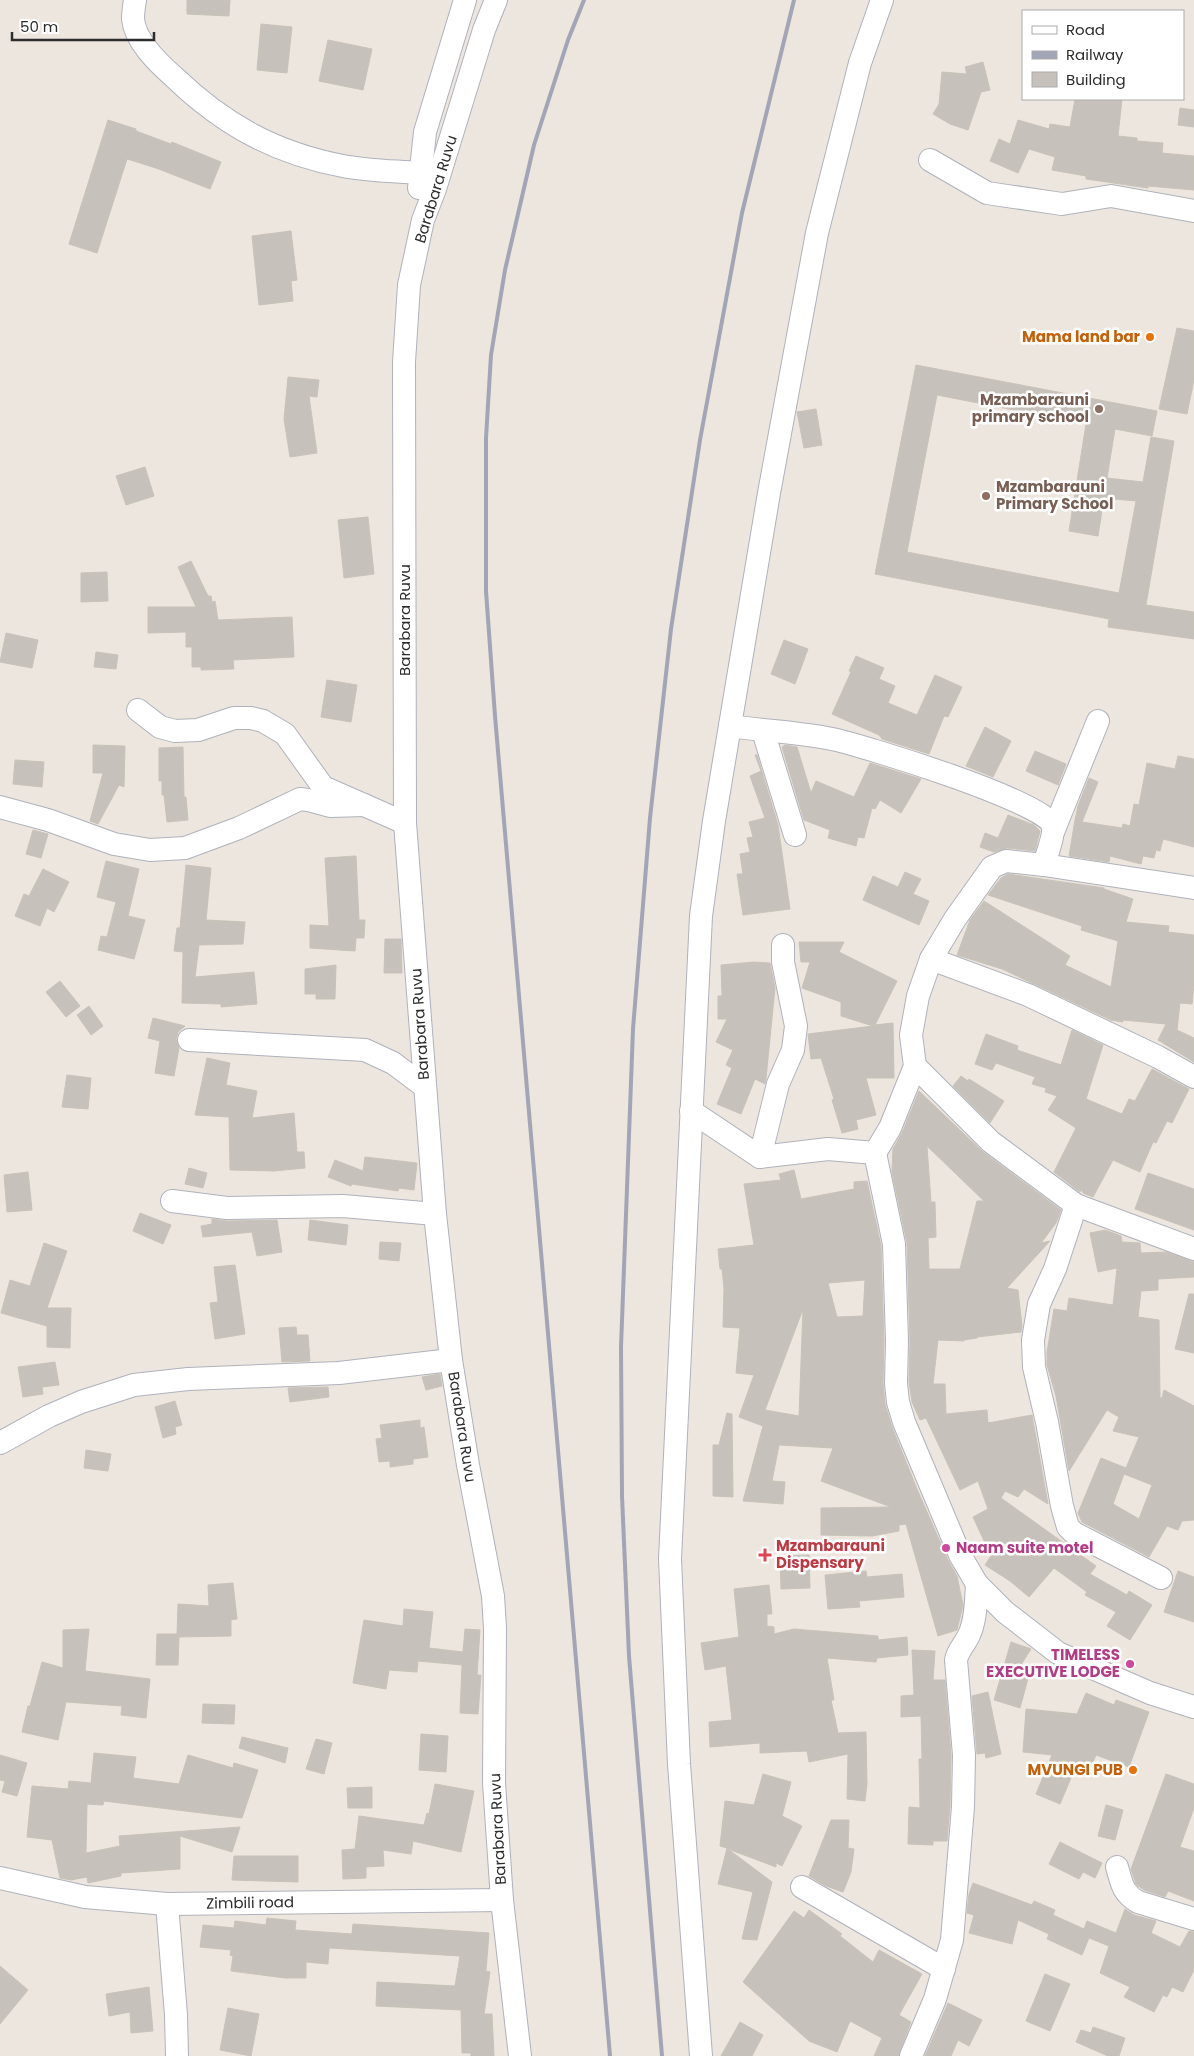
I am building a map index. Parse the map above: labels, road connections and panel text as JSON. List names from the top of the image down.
{
  "streets": {
    "street": ["Barabara Ruvu", "Zimbili road"]
  },
  "crossings": [
    ["Barabara Ruvu", "Zimbili road"]
  ],
  "places": {
    "other": [
      "Mama land bar",
      "Mzambarauni primary school",
      "Mzambarauni Primary School",
      "Naam suite motel",
      "TIMELESS EXECUTIVE LODGE",
      "MVUNGI PUB"
    ],
    "health": ["Mzambarauni Dispensary"]
  },
  "legend": ["Road", "Railway", "Building"],
  "scale_bar": "50 m"
}
